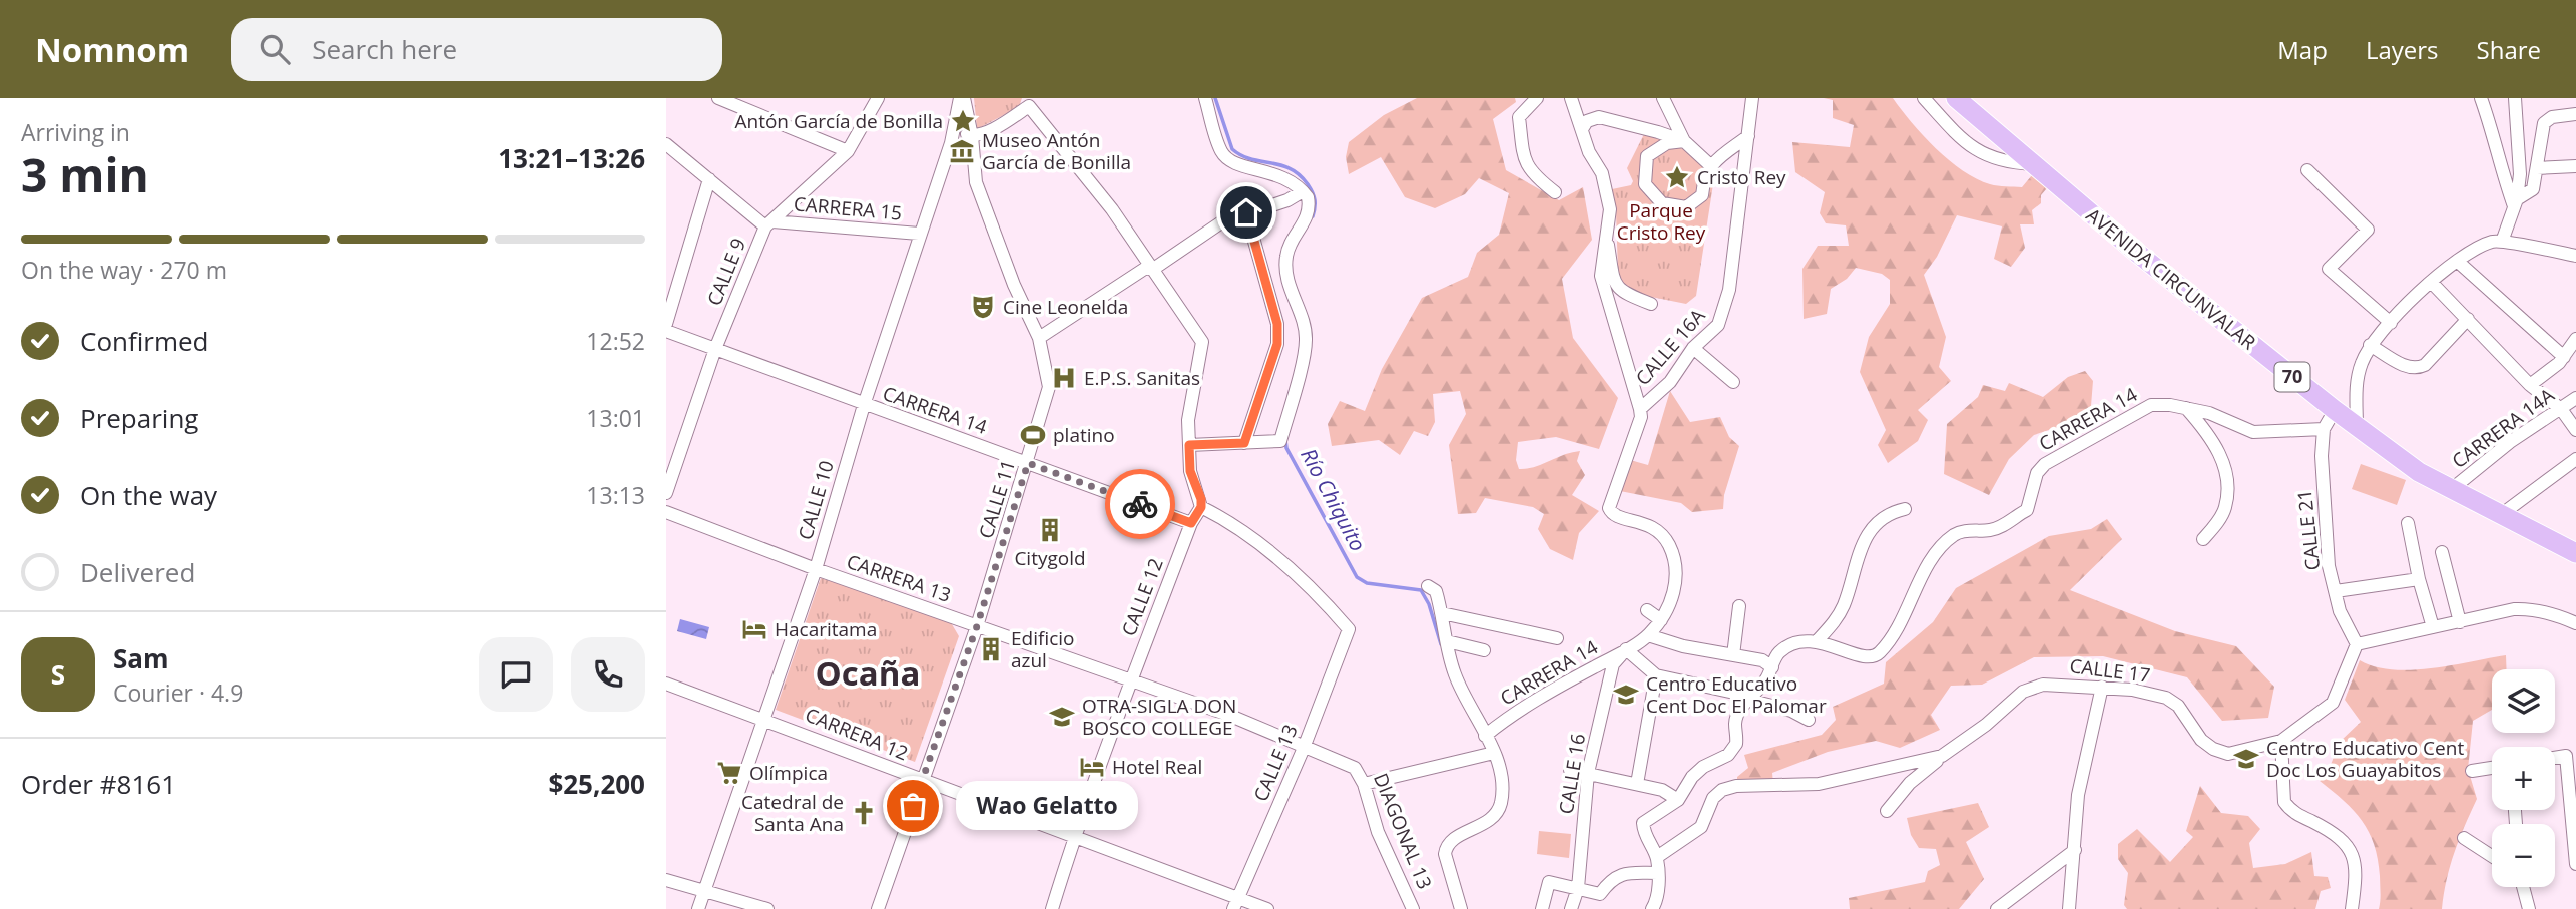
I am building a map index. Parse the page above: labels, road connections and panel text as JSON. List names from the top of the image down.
{
  "streets": {
    "main road": ["AVENIDA CIRCUNVALAR", "70"],
    "street": [
      "CARRERA 15",
      "CALLE 9",
      "CALLE 16A",
      "CARRERA 14",
      "CARRERA 14A",
      "CALLE 11",
      "CALLE 10",
      "CALLE 21",
      "CARRERA 13",
      "CALLE 12",
      "CALLE 17",
      "CARRERA 12",
      "CALLE 13",
      "CALLE 16",
      "DIAGONAL 13"
    ]
  },
  "crossings": [
    ["CARRERA 15", "CALLE 9"],
    ["CARRERA 15", "CALLE 10"],
    ["CALLE 9", "CARRERA 14"],
    ["AVENIDA CIRCUNVALAR", "CARRERA 14A"],
    ["AVENIDA CIRCUNVALAR", "CALLE 21"],
    ["CARRERA 14", "CALLE 11"],
    ["CARRERA 14", "CALLE 10"],
    ["CARRERA 14", "CALLE 21"],
    ["CARRERA 14", "CALLE 12"],
    ["CARRERA 14", "CALLE 16"],
    ["CALLE 11", "CALLE 10"],
    ["CALLE 11", "CARRERA 13"],
    ["CALLE 11", "CARRERA 12"],
    ["CALLE 10", "CARRERA 13"],
    ["CALLE 10", "CARRERA 12"],
    ["CALLE 21", "CALLE 17"],
    ["CARRERA 13", "CALLE 12"],
    ["CARRERA 13", "CALLE 13"],
    ["CARRERA 13", "DIAGONAL 13"],
    ["CALLE 12", "CARRERA 12"],
    ["CALLE 12", "CALLE 13"],
    ["CARRERA 12", "CALLE 13"]
  ],
  "districts": ["Ocaña"],
  "water": ["Río Chiquito"],
  "parks": ["Parque Cristo Rey"],
  "places": {
    "place": ["Antón García de Bonilla", "Cristo Rey"],
    "museum": ["Museo Antón García de Bonilla"],
    "theatre": ["Cine Leonelda"],
    "hospital": ["E.P.S. Sanitas"],
    "sports": ["platino"],
    "building": ["Citygold", "Edificio azul"],
    "hotel": ["Hacaritama", "Hotel Real"],
    "school or university": ["Centro Educativo Cent Doc El Palomar", "OTRA-SIGLA DON BOSCO COLLEGE", "Centro Educativo Cent Doc Los Guayabitos"],
    "supermarket": ["Olímpica"],
    "other": ["Wao Gelatto"],
    "church": ["Catedral de Santa Ana"]
  },
  "page": {
    "header": "Nomnom",
    "search": "Search here",
    "nav": ["Map", "Layers", "Share"],
    "heading": ["3 min", "Arriving in", "13:21–13:26"],
    "panel": [
      "Sam",
      "Courier · 4.9",
      "Order #8161",
      "$25,200"
    ],
    "bar": "On the way · 270 m",
    "list": [
      ["Confirmed", "12:52"],
      ["Preparing", "13:01"],
      ["On the way", "13:13"],
      "Delivered"
    ],
    "round": "S",
    "map_buttons": ["+", "−"],
    "bubble": "Wao Gelatto"
  }
}
